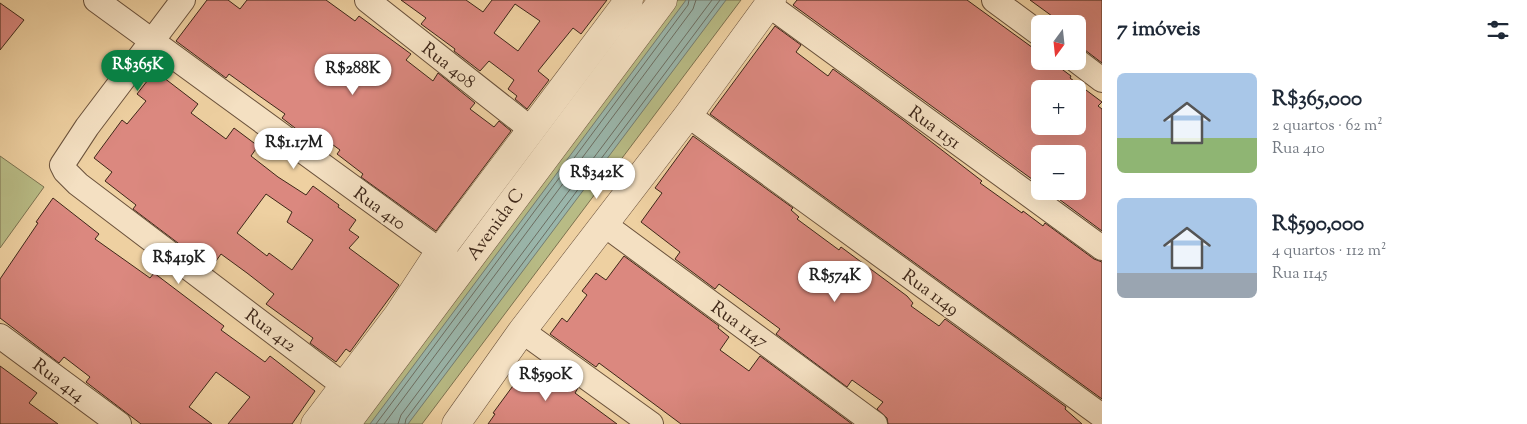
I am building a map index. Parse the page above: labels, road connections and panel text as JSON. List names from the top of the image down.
{
  "streets": {
    "street": [
      "Rua 408",
      "Rua 1151",
      "Rua 410",
      "Avenida C",
      "Rua 1149",
      "Rua 1147",
      "Rua 412",
      "Rua 414"
    ]
  },
  "crossings": [
    ["Rua 408", "Avenida C"],
    ["Rua 410", "Avenida C"],
    ["Rua 410", "Rua 412"],
    ["Avenida C", "Rua 412"]
  ],
  "north": "bottom",
  "page": {
    "heading": "7 imóveis",
    "map_buttons": ["+", "−"],
    "price": [
      "R$365K",
      "R$288K",
      "R$1.17M",
      "R$342K",
      "R$419K",
      "R$574K",
      "R$590K"
    ],
    "list": [
      {
        "name": "R$365,000",
        "note": "2 quartos · 62 m² · Rua 410"
      },
      {
        "name": "R$590,000",
        "note": "4 quartos · 112 m² · Rua 1145"
      }
    ]
  }
}
